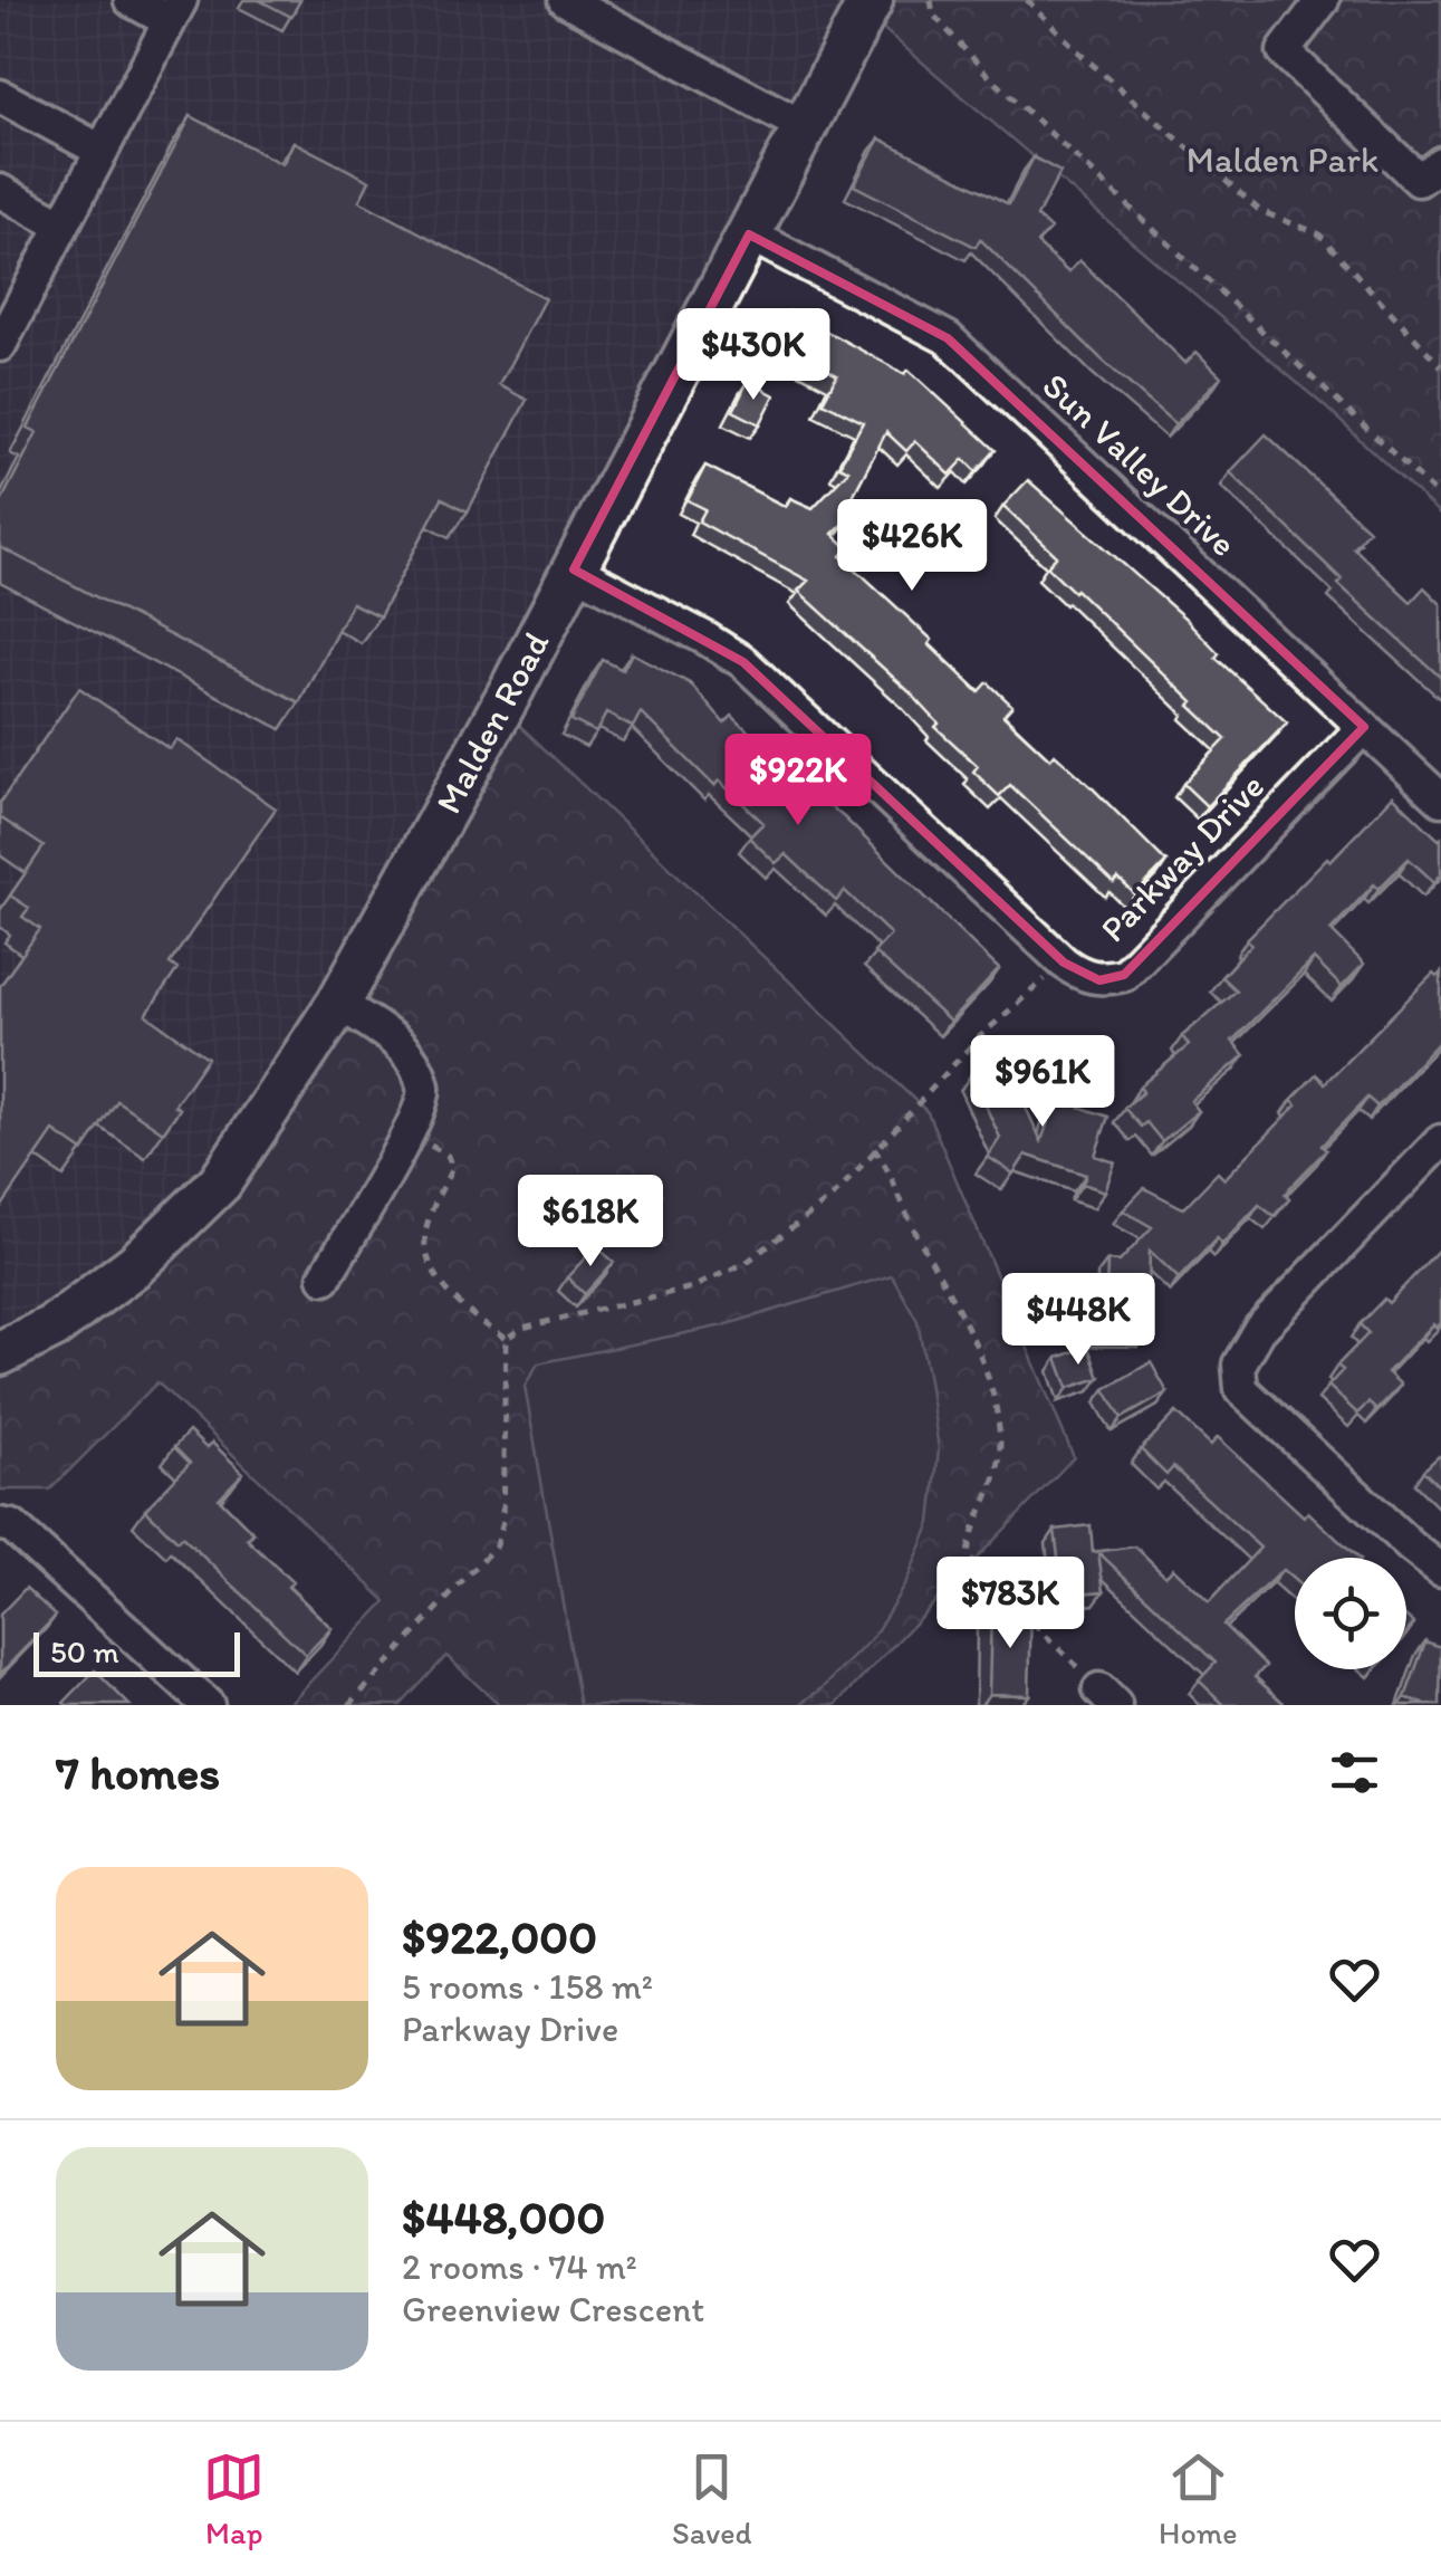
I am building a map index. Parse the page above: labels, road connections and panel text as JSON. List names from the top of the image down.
{
  "streets": {
    "main road": ["Malden Road"],
    "street": ["Sun Valley Drive", "Parkway Drive"]
  },
  "crossings": [
    ["Sun Valley Drive", "Malden Road"],
    ["Sun Valley Drive", "Parkway Drive"],
    ["Malden Road", "Parkway Drive"]
  ],
  "parks": ["Malden Park"],
  "scale_bar": "50 m",
  "page": {
    "price": [
      "$430K",
      "$426K",
      "$922K",
      "$961K",
      "$618K",
      "$448K",
      "$783K"
    ],
    "scale": "50 m",
    "heading": "7 homes",
    "list": [
      {
        "name": "$922,000",
        "note": "5 rooms · 158 m² · Parkway Drive"
      },
      {
        "name": "$448,000",
        "note": "2 rooms · 74 m² · Greenview Crescent"
      }
    ],
    "tabs": ["Map", "Saved", "Home"]
  }
}
